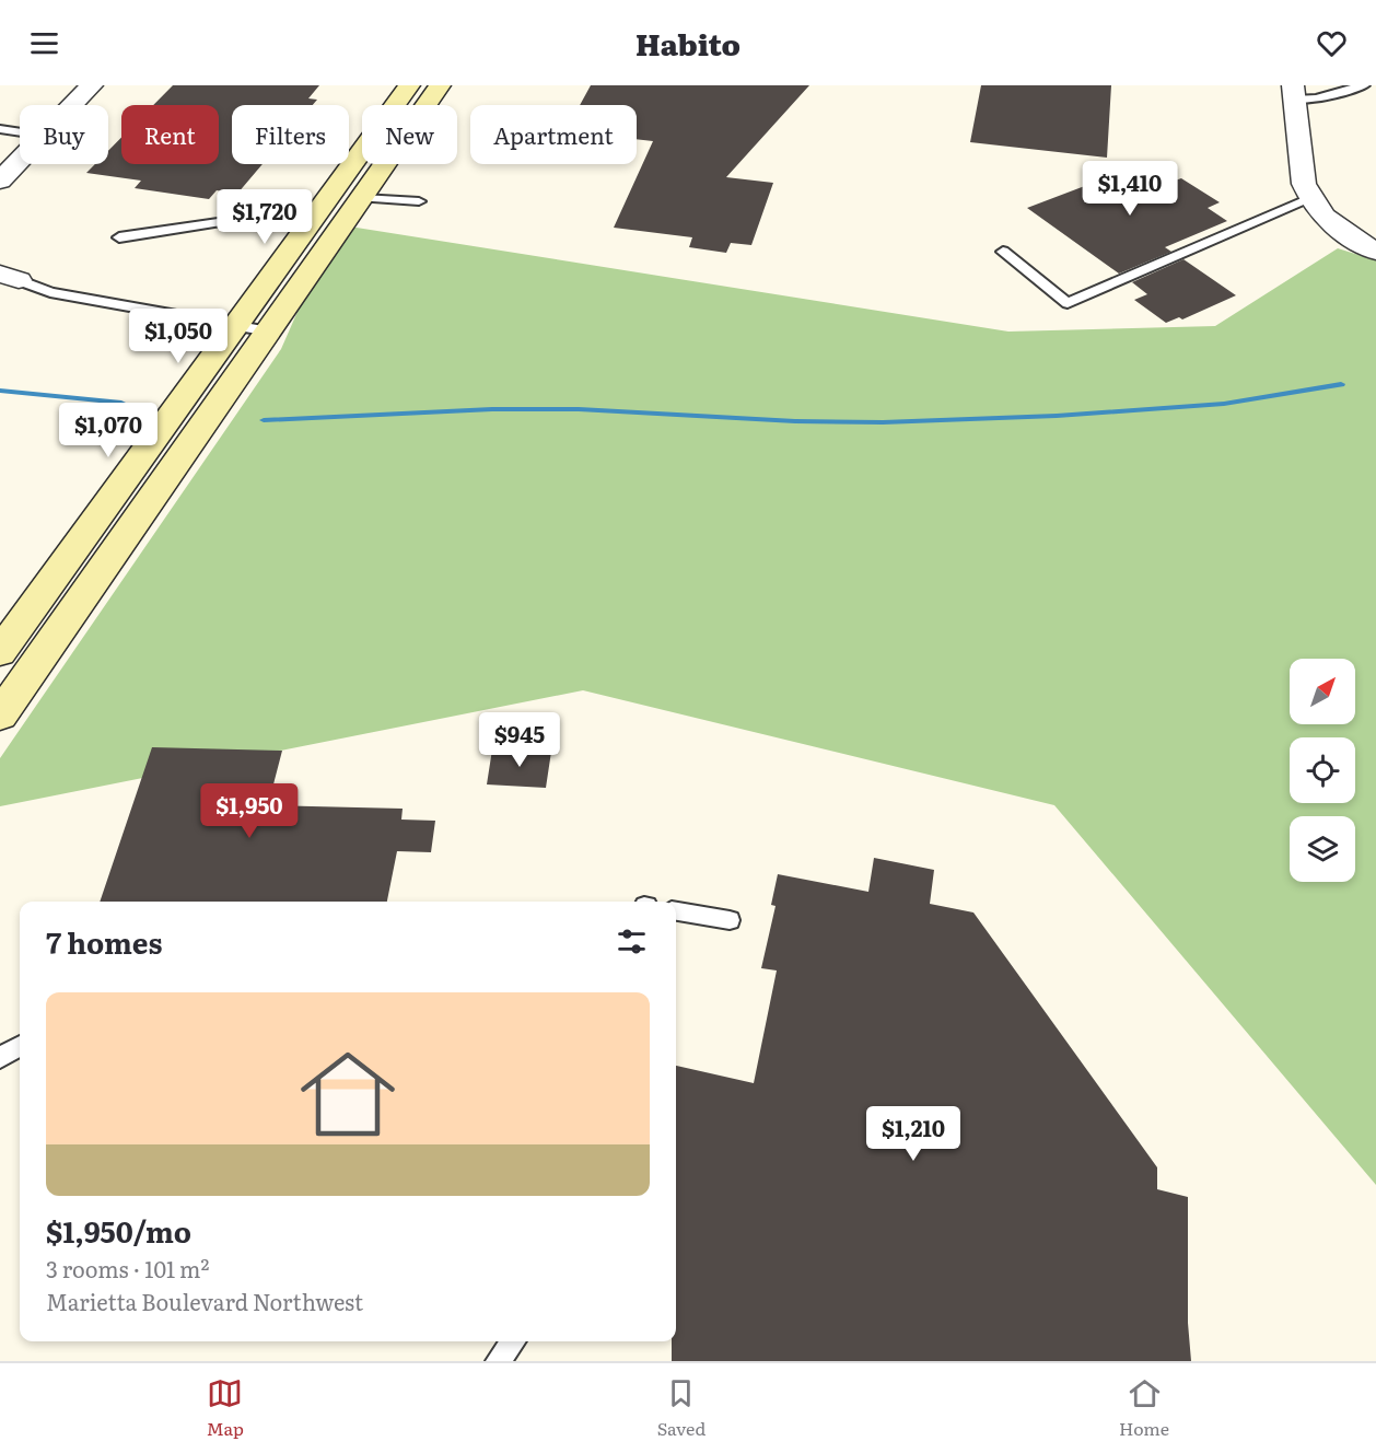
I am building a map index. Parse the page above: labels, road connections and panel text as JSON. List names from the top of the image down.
{
  "north": "top right",
  "page": {
    "header": "Habito",
    "chip": [
      "Buy",
      "Rent",
      "Filters",
      "New",
      "Apartment"
    ],
    "price": [
      "$1,410",
      "$1,720",
      "$1,050",
      "$1,070",
      "$945",
      "$1,950",
      "$1,210"
    ],
    "heading": "7 homes",
    "list": [
      {
        "name": "$1,950/mo",
        "note": "3 rooms · 101 m² · Marietta Boulevard Northwest"
      }
    ],
    "tabs": ["Map", "Saved", "Home"]
  }
}
